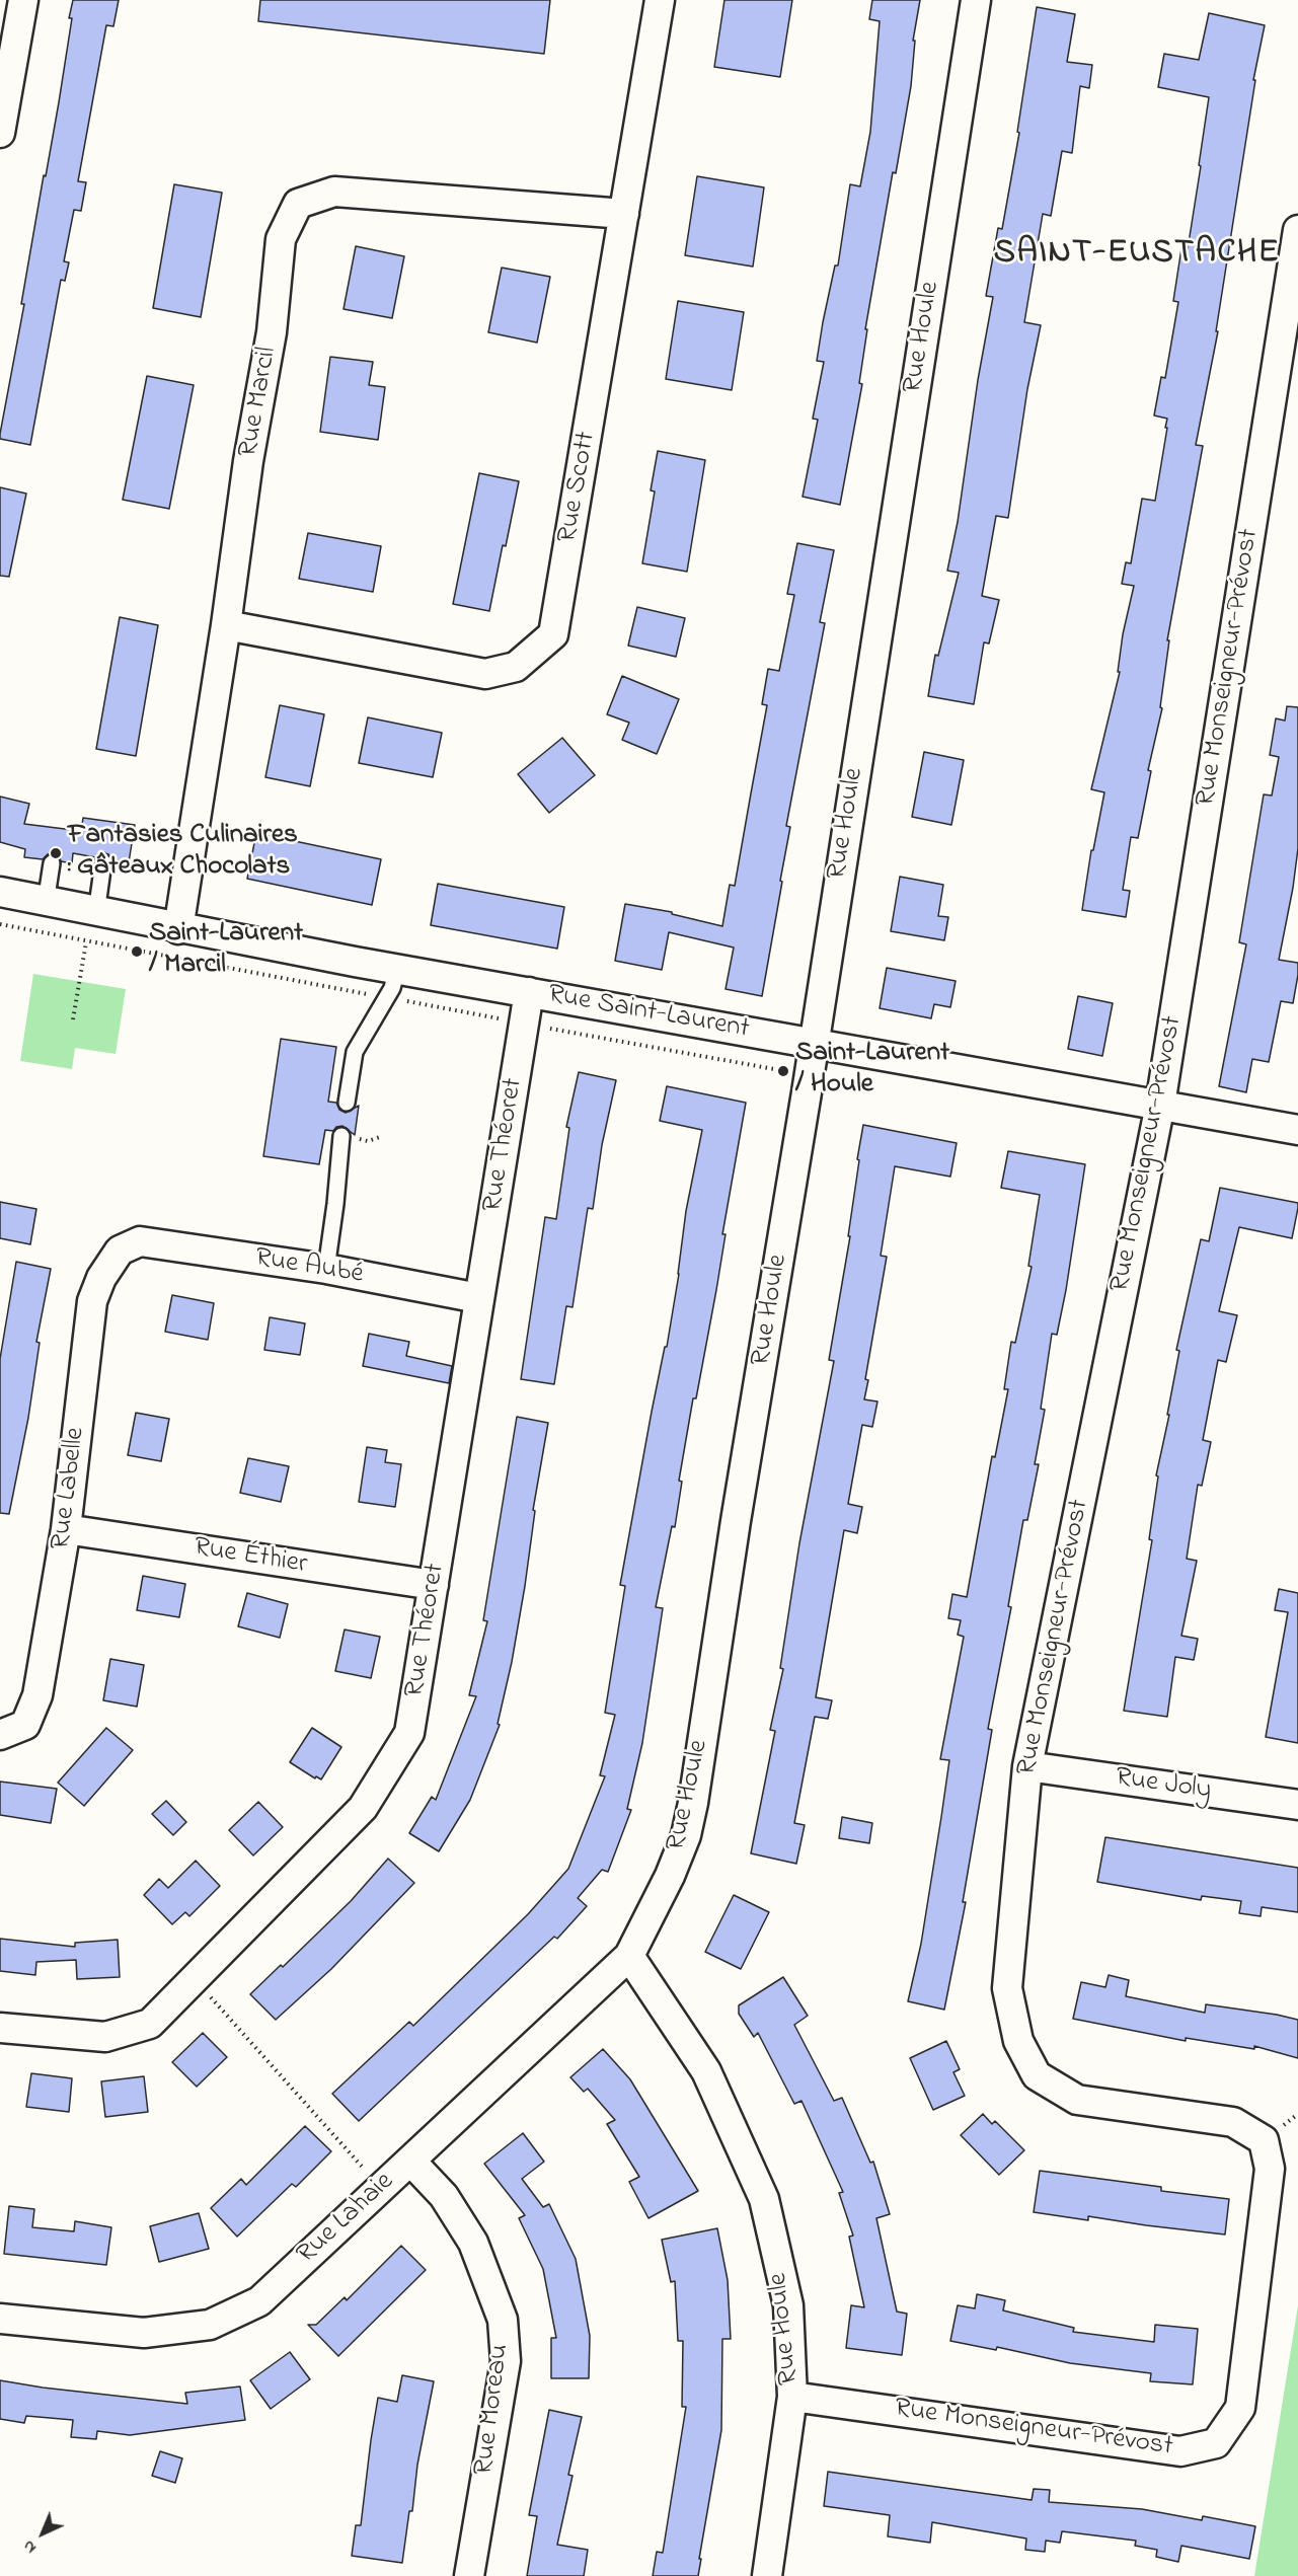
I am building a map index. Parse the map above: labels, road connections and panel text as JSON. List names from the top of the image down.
{
  "streets": {
    "street": [
      "Rue Houle",
      "Rue Marcil",
      "Rue Scott",
      "Rue Monseigneur-Prévost",
      "Rue Saint-Laurent",
      "Rue Théoret",
      "Rue Aubé",
      "Rue Labelle",
      "Rue Éthier",
      "Rue Joly",
      "Rue Lahaie",
      "Rue Moreau"
    ]
  },
  "crossings": [
    ["Rue Houle", "Rue Monseigneur-Prévost"],
    ["Rue Houle", "Rue Saint-Laurent"],
    ["Rue Houle", "Rue Lahaie"],
    ["Rue Marcil", "Rue Scott"],
    ["Rue Marcil", "Rue Saint-Laurent"],
    ["Rue Monseigneur-Prévost", "Rue Saint-Laurent"],
    ["Rue Monseigneur-Prévost", "Rue Joly"],
    ["Rue Saint-Laurent", "Rue Théoret"],
    ["Rue Théoret", "Rue Aubé"],
    ["Rue Théoret", "Rue Éthier"],
    ["Rue Aubé", "Rue Labelle"],
    ["Rue Labelle", "Rue Éthier"],
    ["Rue Lahaie", "Rue Moreau"]
  ],
  "districts": ["SAINT-EUSTACHE"],
  "places": ["Fantasies Culinaires : Gâteaux Chocolats", "Saint-Laurent / Marcil", "Saint-Laurent / Houle"],
  "north": "bottom left"
}
